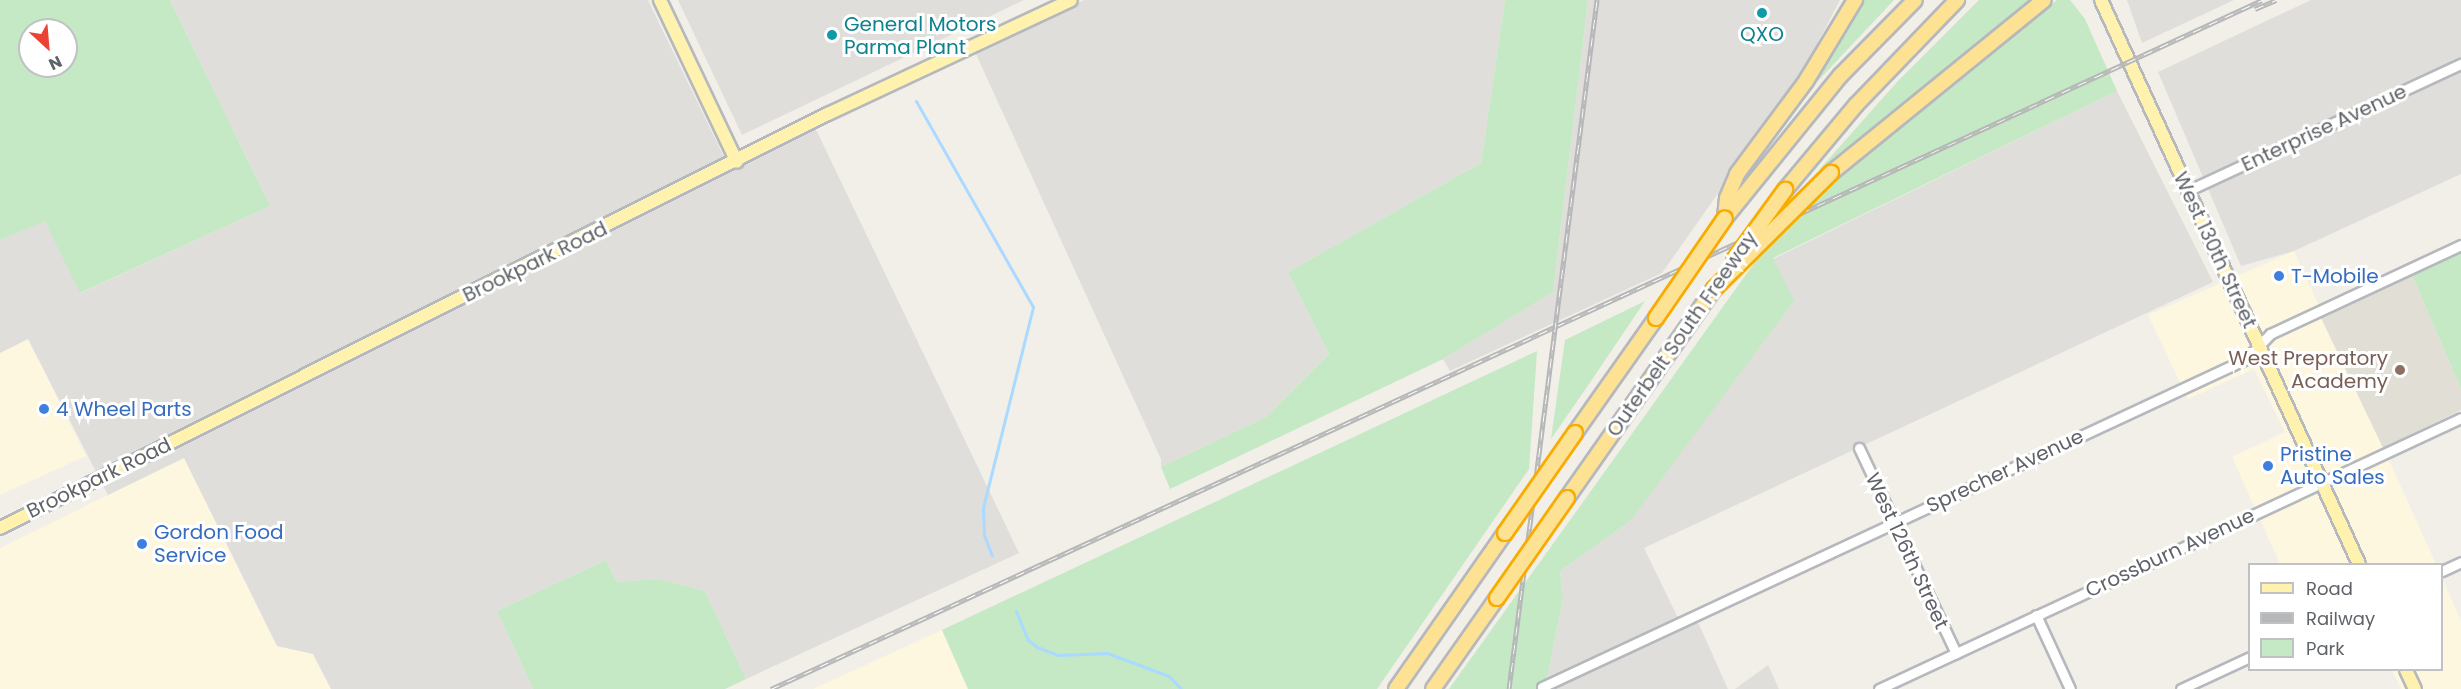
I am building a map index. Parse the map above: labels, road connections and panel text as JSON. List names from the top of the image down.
{
  "streets": {
    "highway": ["Outerbelt South Freeway"],
    "main road": ["West 130th Street", "Brookpark Road"],
    "street": [
      "Enterprise Avenue",
      "Sprecher Avenue",
      "West 126th Street",
      "Crossburn Avenue"
    ]
  },
  "crossings": [
    ["Enterprise Avenue", "West 130th Street"],
    ["West 130th Street", "Sprecher Avenue"],
    ["West 130th Street", "Crossburn Avenue"],
    ["Sprecher Avenue", "West 126th Street"],
    ["West 126th Street", "Crossburn Avenue"]
  ],
  "places": [
    "QXO",
    "General Motors Parma Plant",
    "T-Mobile",
    "West Prepratory Academy",
    "4 Wheel Parts",
    "Pristine Auto Sales",
    "Gordon Food Service"
  ],
  "legend": ["Road", "Railway", "Park"],
  "north": "bottom right"
}
